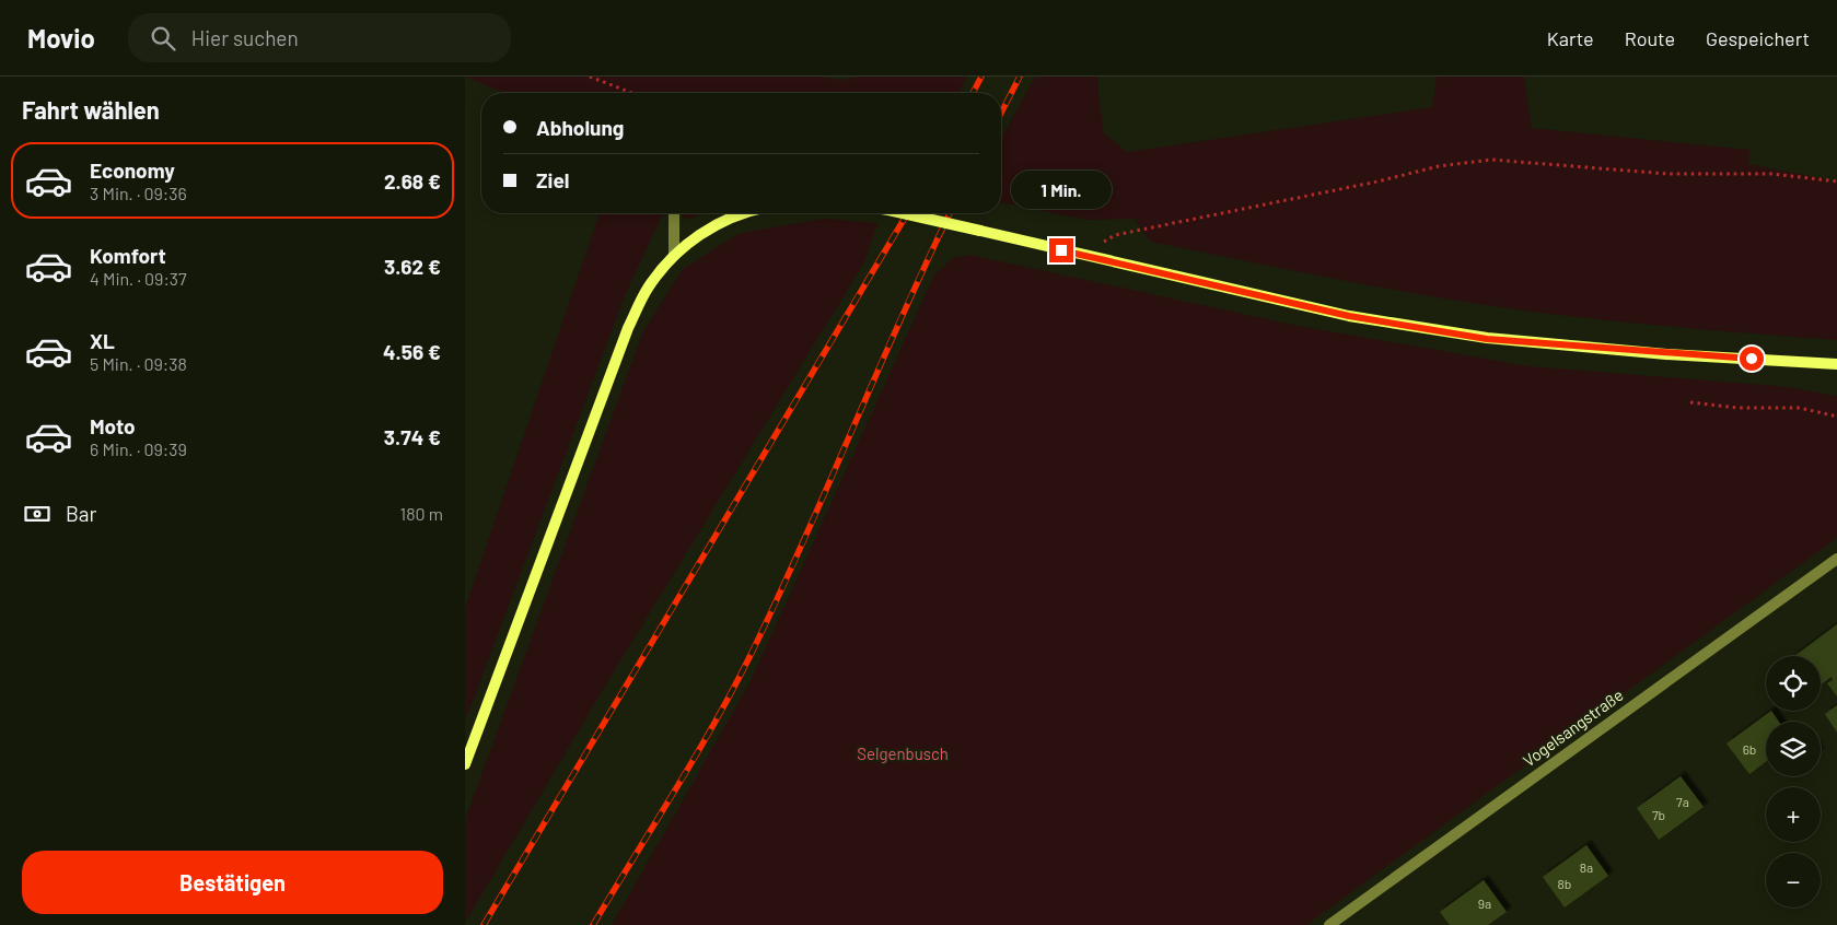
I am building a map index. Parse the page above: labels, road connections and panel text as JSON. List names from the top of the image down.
{
  "streets": {
    "street": ["Vogelsangstraße"]
  },
  "parks": ["Selgenbusch"],
  "house_numbers": [
    "6b",
    "7a",
    "7b",
    "8a",
    "8b",
    "9a"
  ],
  "page": {
    "header": "Movio",
    "search": "Hier suchen",
    "nav": ["Karte", "Route", "Gespeichert"],
    "heading": "Fahrt wählen",
    "banner": ["Abholung", "Ziel"],
    "list": [
      {
        "name": "Economy",
        "note": "3 Min. · 09:36",
        "value": "2.68 €"
      },
      {
        "name": "Komfort",
        "note": "4 Min. · 09:37",
        "value": "3.62 €"
      },
      {
        "name": "XL",
        "note": "5 Min. · 09:38",
        "value": "4.56 €"
      },
      {
        "name": "Moto",
        "note": "6 Min. · 09:39",
        "value": "3.74 €"
      }
    ],
    "bubble": "1 Min.",
    "pay": ["Bar", "180 m"],
    "map_buttons": ["+", "−"],
    "buttons": "Bestätigen"
  }
}
